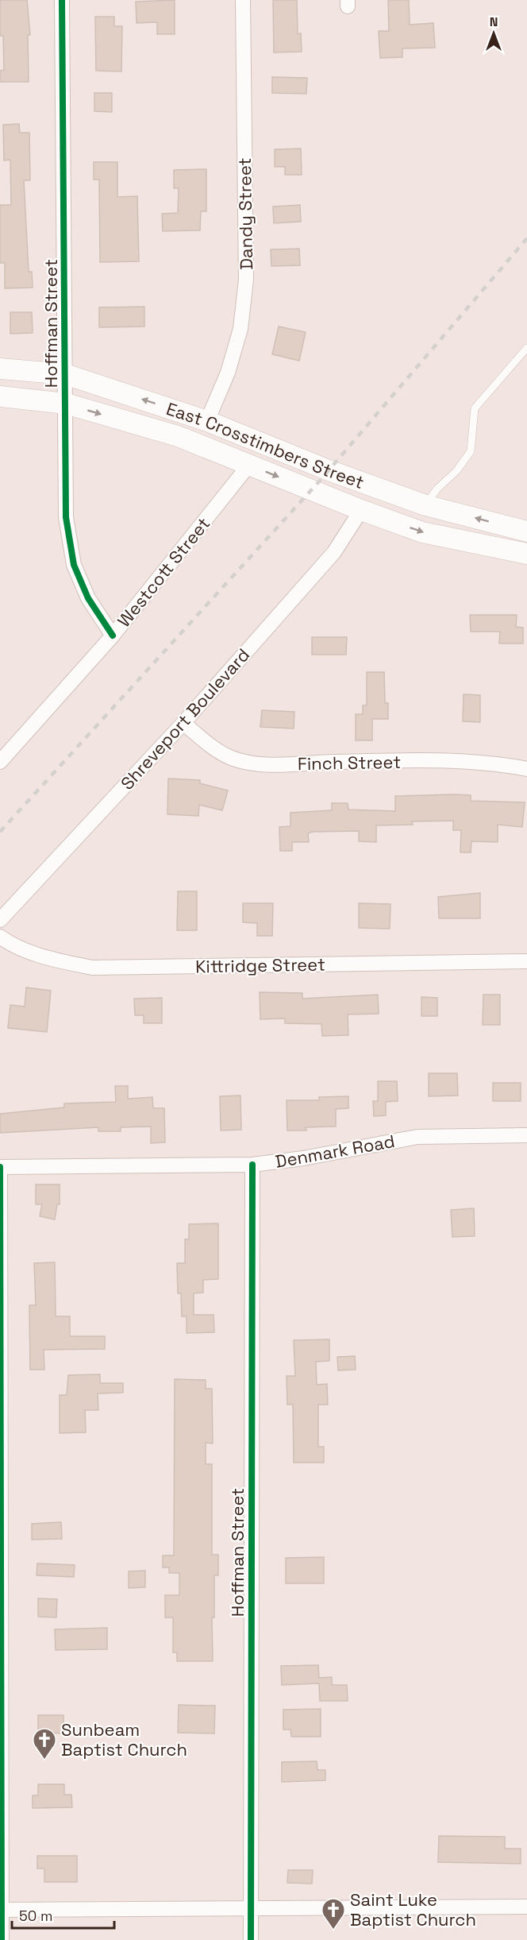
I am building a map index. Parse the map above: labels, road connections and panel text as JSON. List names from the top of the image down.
{
  "streets": {
    "main road": ["East Crosstimbers Street"],
    "street": [
      "Dandy Street",
      "Hoffman Street",
      "Westcott Street",
      "Shreveport Boulevard",
      "Finch Street",
      "Kittridge Street",
      "Denmark Road"
    ]
  },
  "crossings": [
    ["Dandy Street", "East Crosstimbers Street"],
    ["Hoffman Street", "East Crosstimbers Street"],
    ["Hoffman Street", "Westcott Street"],
    ["Hoffman Street", "Denmark Road"],
    ["East Crosstimbers Street", "Westcott Street"],
    ["East Crosstimbers Street", "Shreveport Boulevard"],
    ["Shreveport Boulevard", "Finch Street"]
  ],
  "places": {
    "church": ["Sunbeam Baptist Church", "Saint Luke Baptist Church"]
  },
  "scale_bar": "50 m",
  "north": "top"
}
